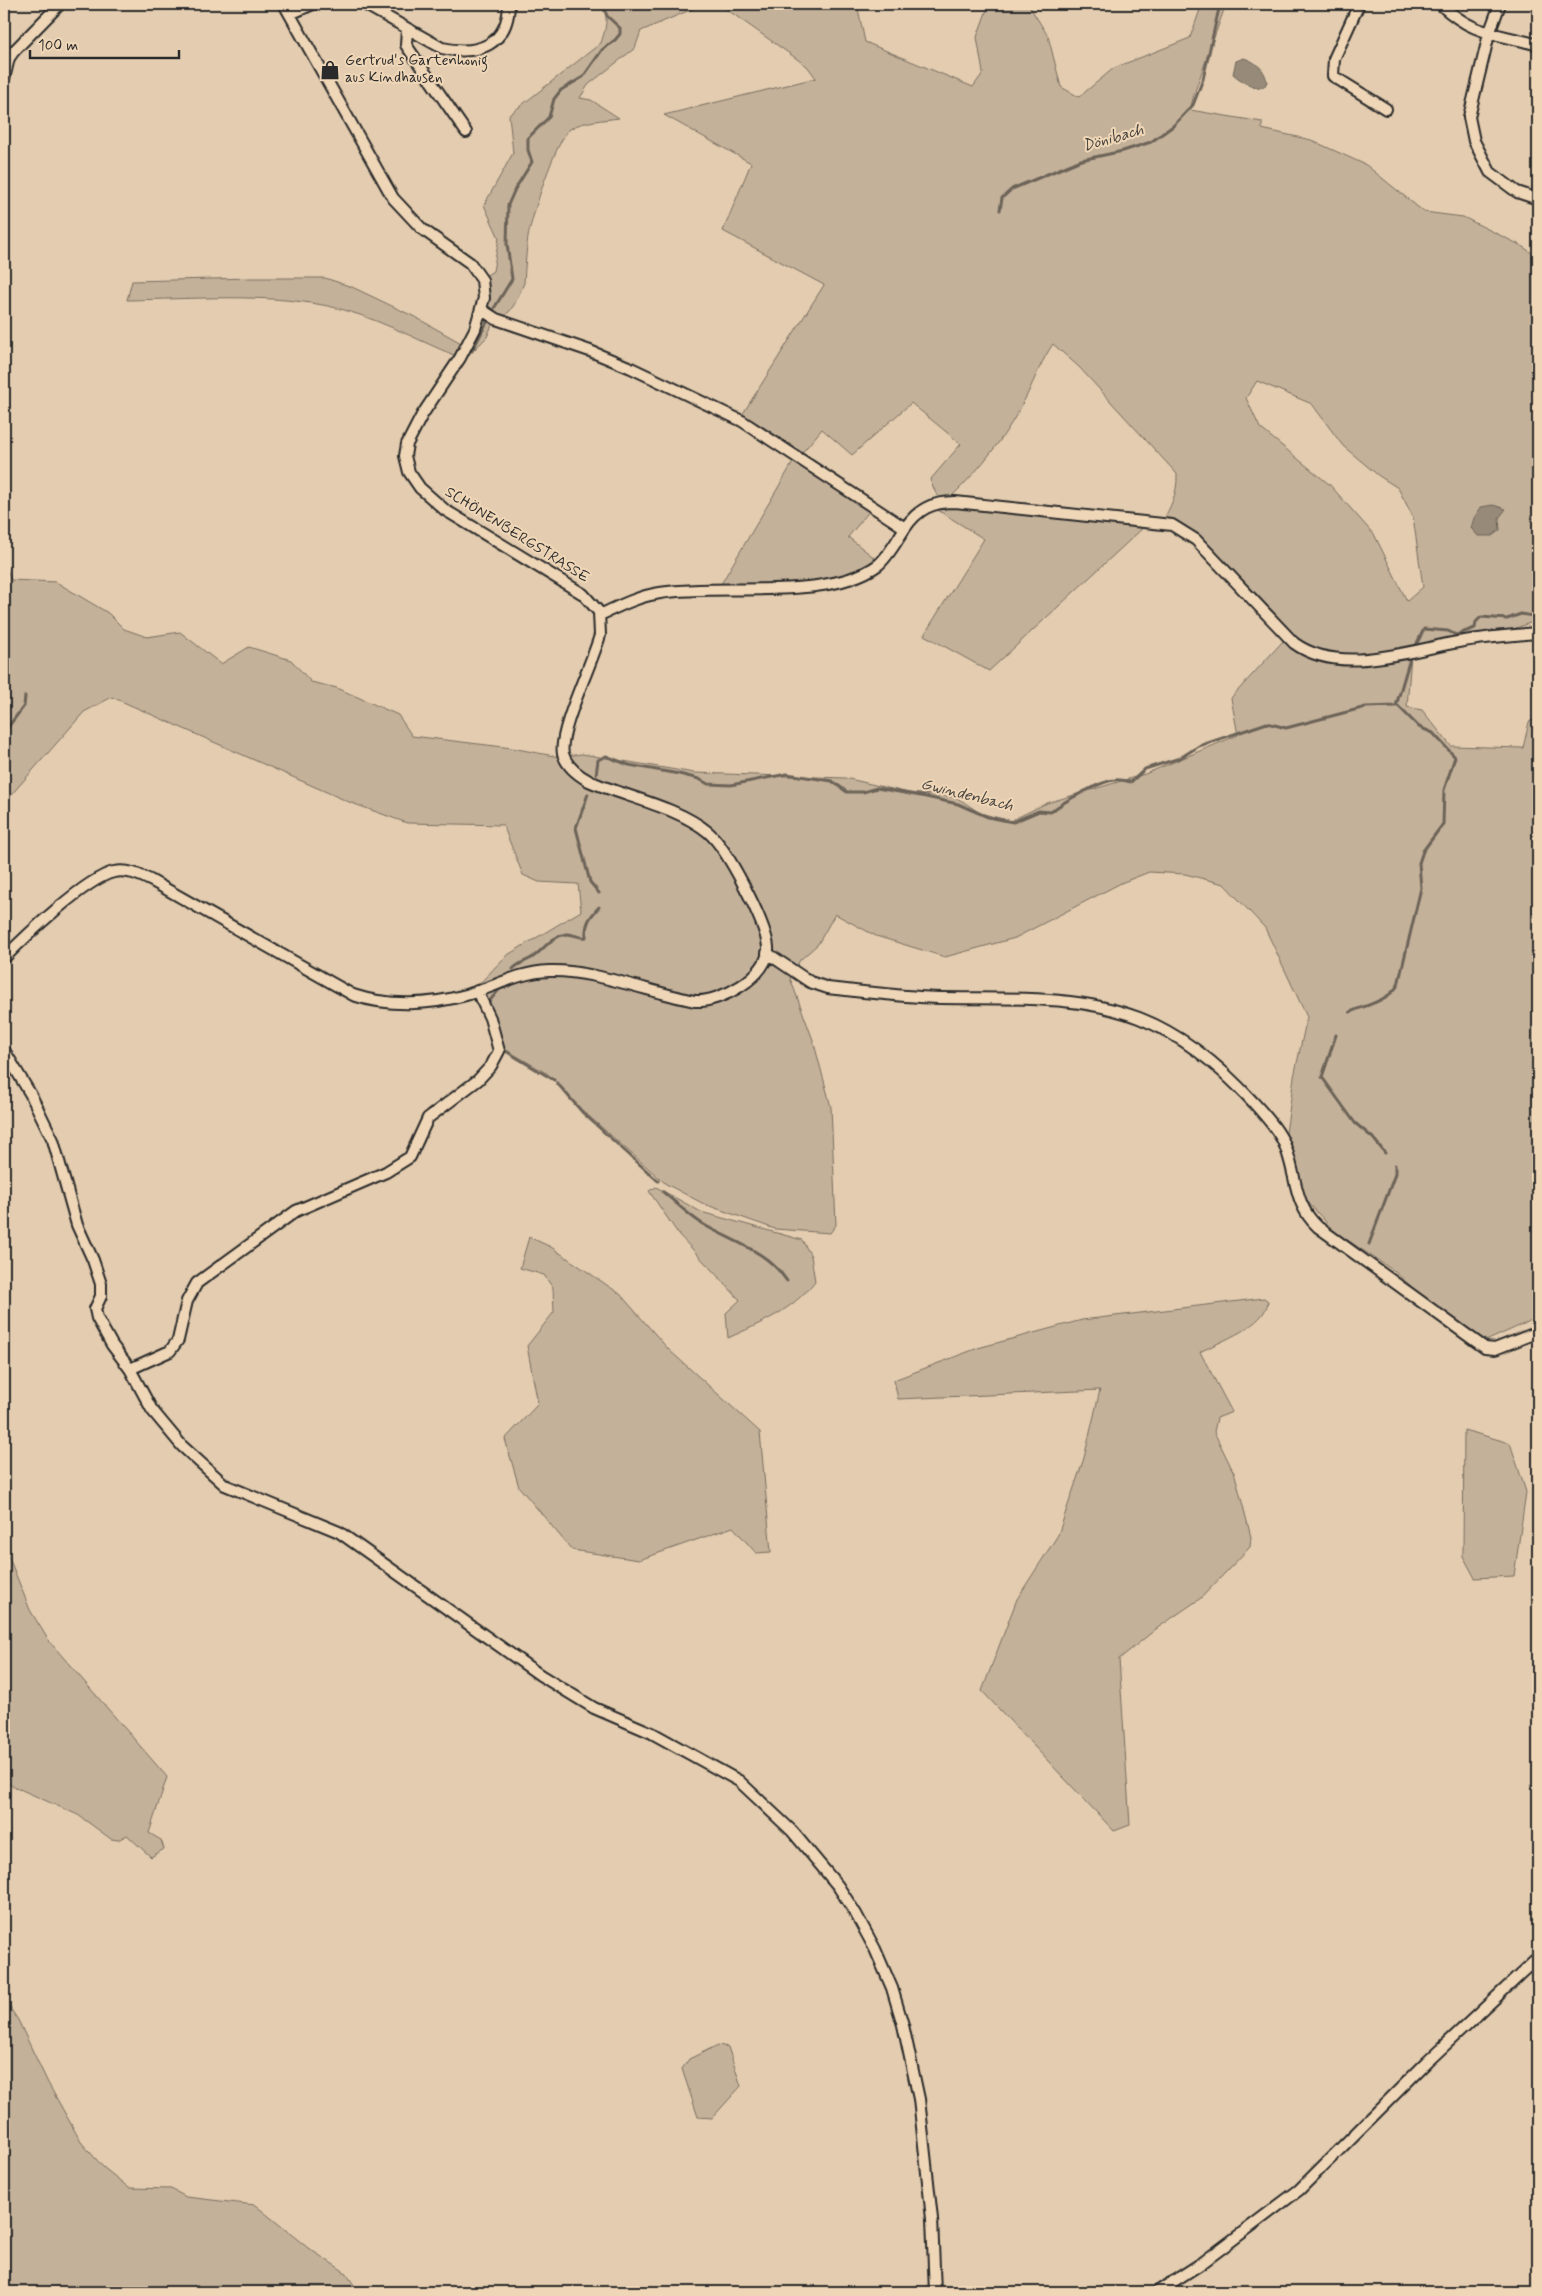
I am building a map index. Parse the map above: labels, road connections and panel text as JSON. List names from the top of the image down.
{
  "streets": {
    "street": ["SCHÖNENBERGSTRASSE"]
  },
  "water": ["Dönibach", "Gwindenbach"],
  "places": {
    "shop": ["Gertrud's Gartenhonig aus Kindhausen"]
  },
  "scale_bar": "100 m"
}
